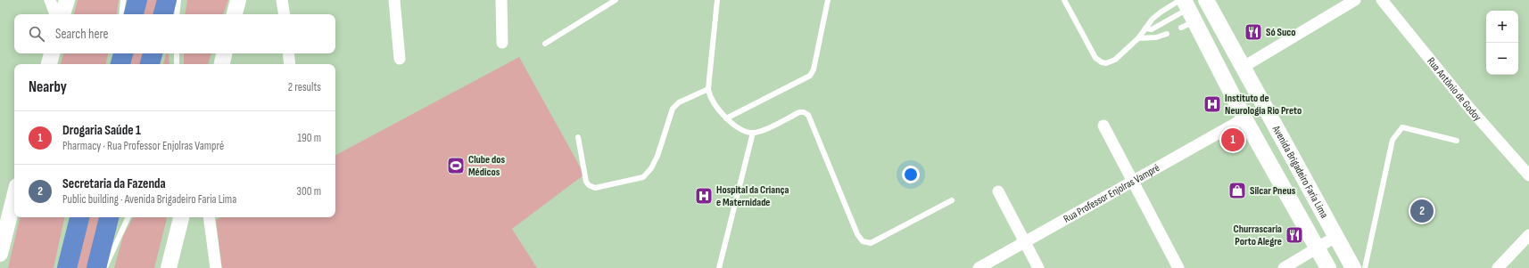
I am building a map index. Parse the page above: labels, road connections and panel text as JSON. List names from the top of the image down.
{
  "streets": {
    "main road": ["Avenida Brigadeiro Faria Lima"],
    "street": ["Rua Antônio de Godoy", "Rua Professor Enjolras Vampré"]
  },
  "crossings": [
    ["Avenida Brigadeiro Faria Lima", "Rua Professor Enjolras Vampré"]
  ],
  "places": {
    "restaurant": ["Só Suco", "Churrascaria Porto Alegre"],
    "hospital": ["Instituto de Neurologia Rio Preto", "Hospital da Criança e Maternidade"],
    "sports": ["Clube dos Médicos"],
    "shop": ["Silcar Pneus"]
  },
  "page": {
    "map_buttons": ["+", "−"],
    "search": "Search here",
    "heading": ["Nearby", "2 results"],
    "list": [
      {
        "mark": "1",
        "name": "Drogaria Saúde 1",
        "note": "Pharmacy · Rua Professor Enjolras Vampré",
        "value": "190 m"
      },
      {
        "mark": "2",
        "name": "Secretaria da Fazenda",
        "note": "Public building · Avenida Brigadeiro Faria Lima",
        "value": "300 m"
      }
    ],
    "pins": ["1", "2"]
  }
}
